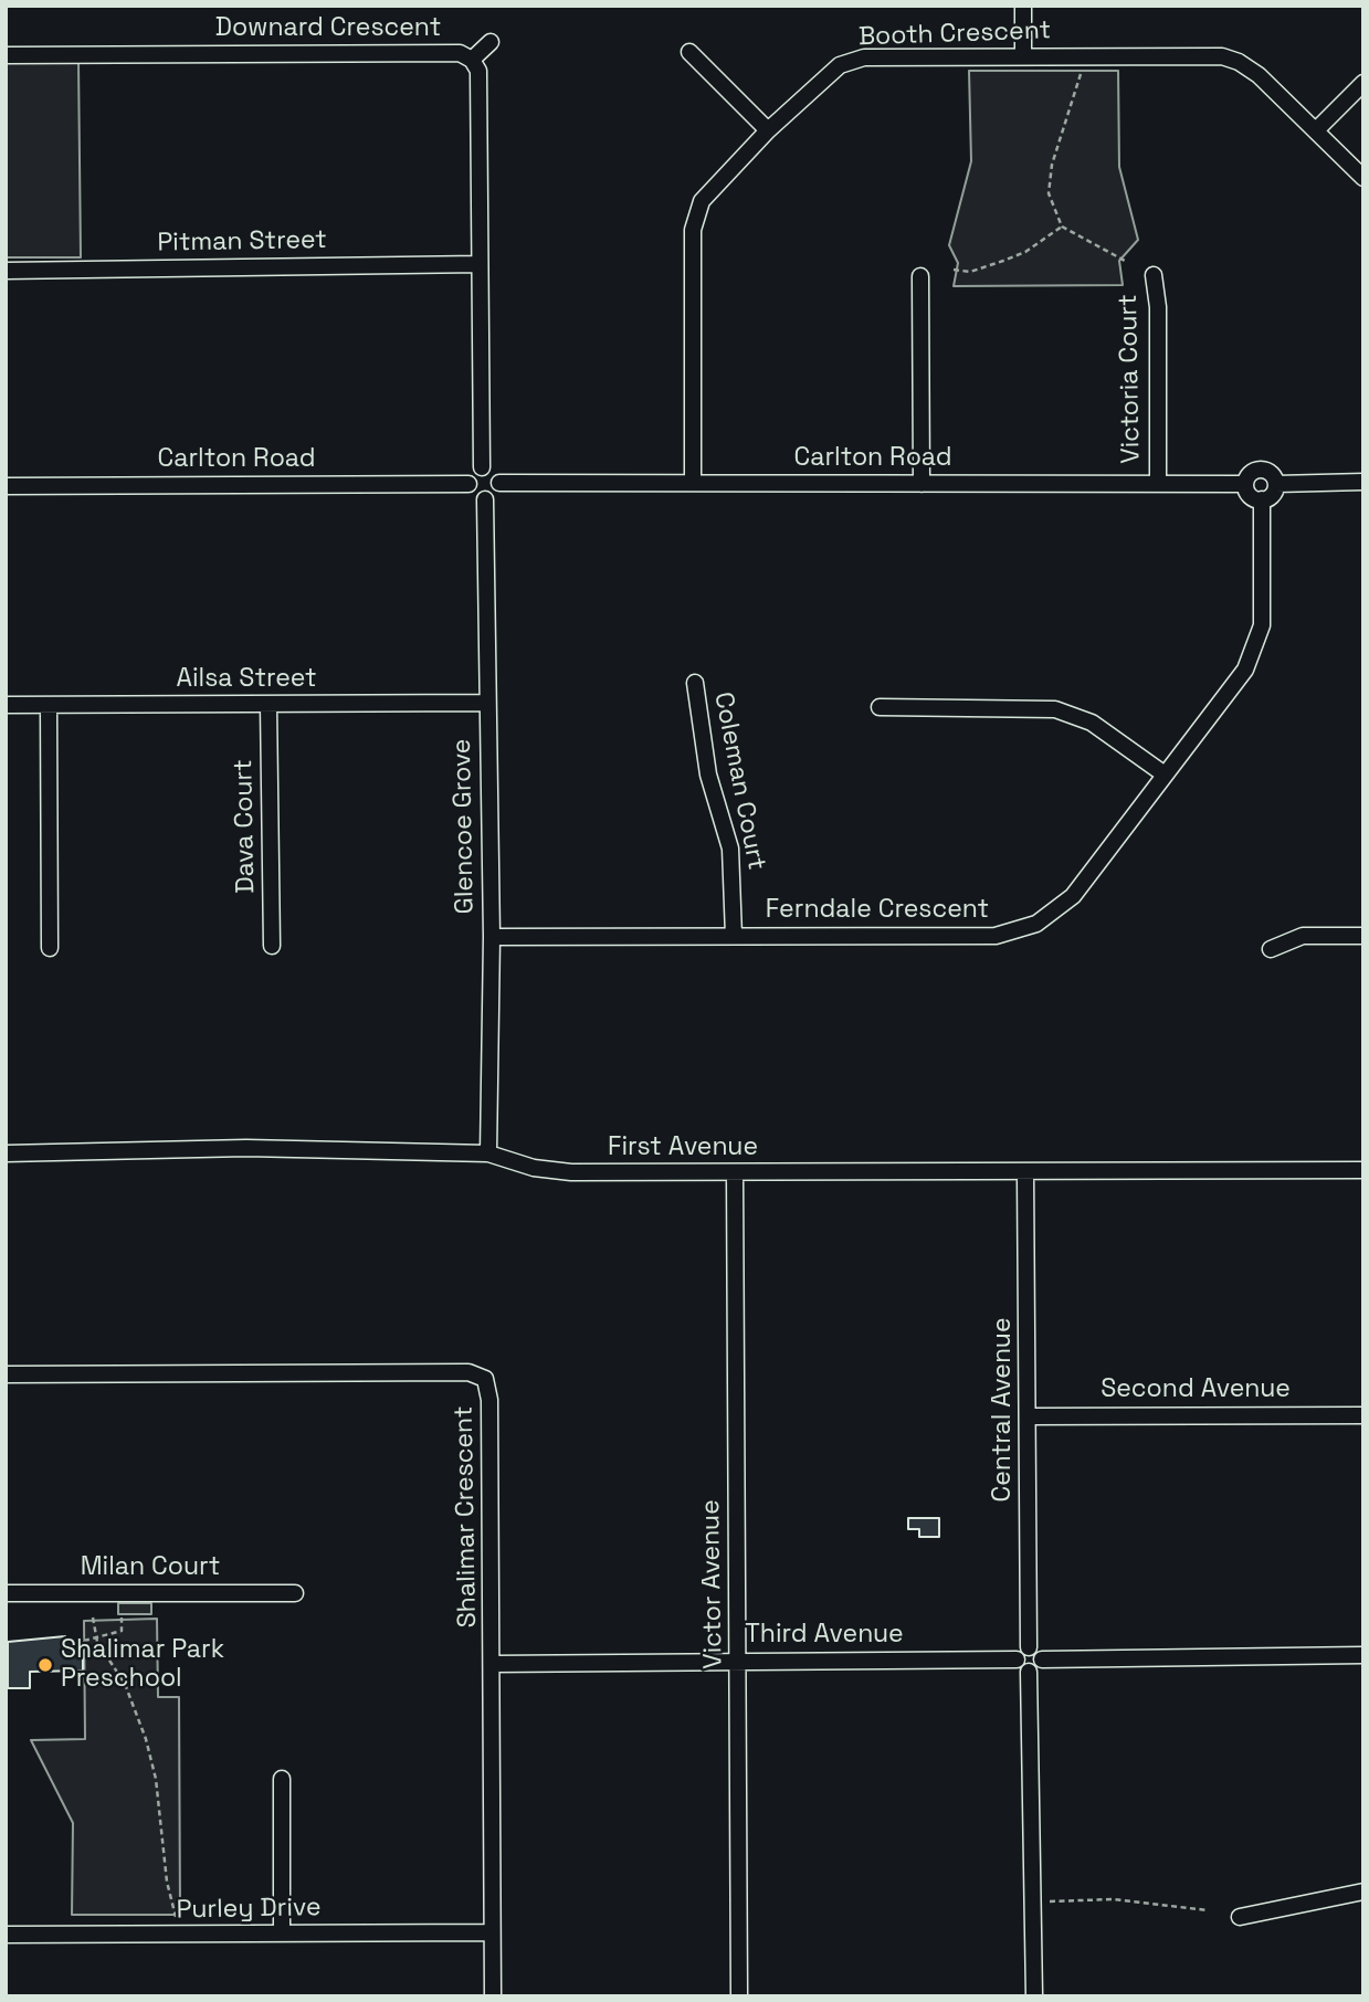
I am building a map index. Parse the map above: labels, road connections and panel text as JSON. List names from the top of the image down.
{
  "streets": {
    "street": [
      "Downard Crescent",
      "Booth Crescent",
      "Pitman Street",
      "Victoria Court",
      "Carlton Road",
      "Ailsa Street",
      "Coleman Court",
      "Dava Court",
      "Glencoe Grove",
      "Ferndale Crescent",
      "First Avenue",
      "Second Avenue",
      "Central Avenue",
      "Shalimar Crescent",
      "Milan Court",
      "Victor Avenue",
      "Third Avenue",
      "Purley Drive"
    ]
  },
  "crossings": [
    ["Downard Crescent", "Pitman Street"],
    ["Downard Crescent", "Carlton Road"],
    ["Downard Crescent", "Glencoe Grove"],
    ["Booth Crescent", "Carlton Road"],
    ["Victoria Court", "Carlton Road"],
    ["Carlton Road", "Glencoe Grove"],
    ["Carlton Road", "Ferndale Crescent"],
    ["Ailsa Street", "Dava Court"],
    ["Ailsa Street", "Glencoe Grove"],
    ["Coleman Court", "Ferndale Crescent"],
    ["Glencoe Grove", "Ferndale Crescent"],
    ["Glencoe Grove", "First Avenue"],
    ["First Avenue", "Central Avenue"],
    ["First Avenue", "Victor Avenue"],
    ["Second Avenue", "Central Avenue"],
    ["Central Avenue", "Third Avenue"],
    ["Shalimar Crescent", "Third Avenue"],
    ["Shalimar Crescent", "Purley Drive"],
    ["Victor Avenue", "Third Avenue"]
  ],
  "places": ["Shalimar Park Preschool"]
}
